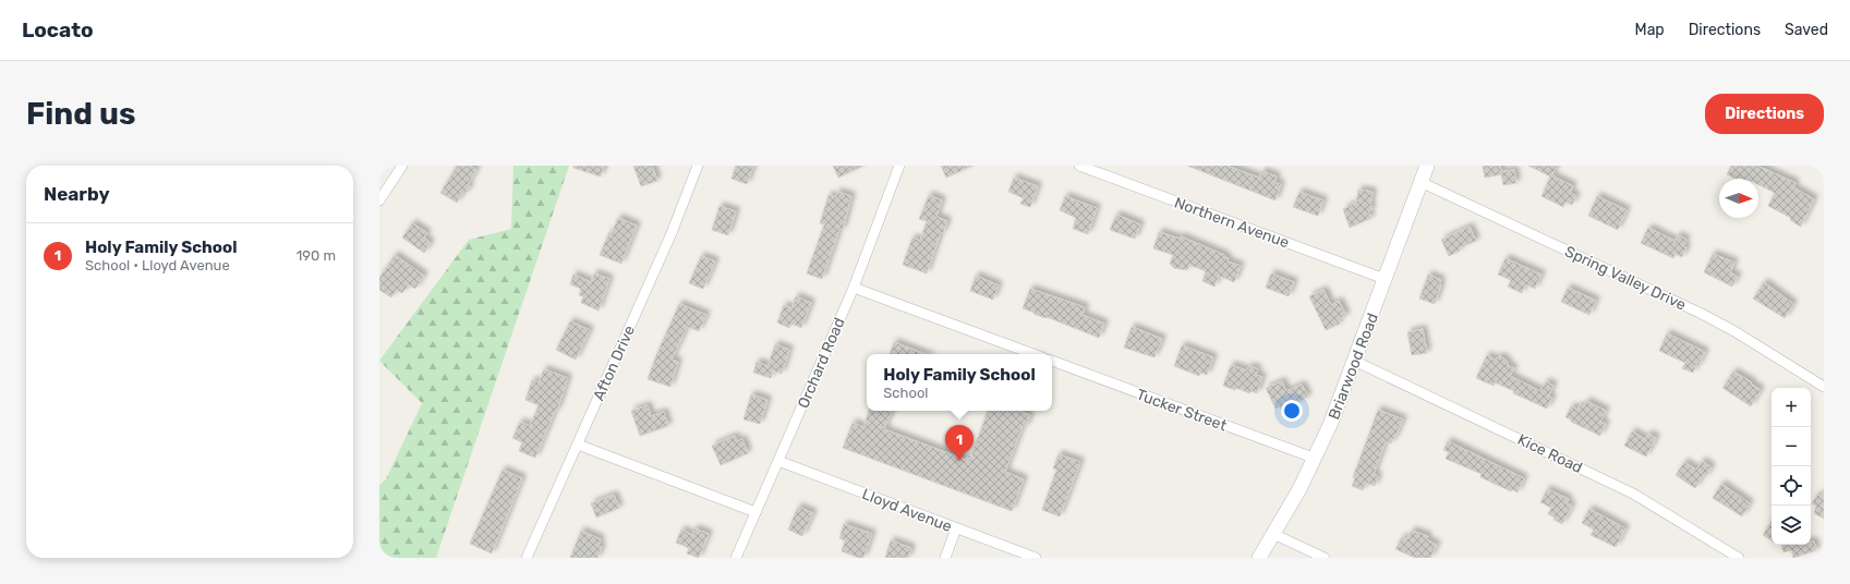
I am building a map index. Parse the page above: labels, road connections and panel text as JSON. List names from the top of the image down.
{
  "streets": {
    "street": [
      "Northern Avenue",
      "Spring Valley Drive",
      "Afton Drive",
      "Orchard Road",
      "Briarwood Road",
      "Tucker Street",
      "Kice Road",
      "Lloyd Avenue"
    ]
  },
  "crossings": [
    ["Northern Avenue", "Briarwood Road"],
    ["Spring Valley Drive", "Briarwood Road"],
    ["Orchard Road", "Lloyd Avenue"],
    ["Briarwood Road", "Tucker Street"],
    ["Briarwood Road", "Kice Road"]
  ],
  "north": "right",
  "page": {
    "header": "Locato",
    "nav": ["Map", "Directions", "Saved"],
    "buttons": "Directions",
    "title": "Find us",
    "heading": "Nearby",
    "list": [
      {
        "mark": "1",
        "name": "Holy Family School",
        "note": "School · Lloyd Avenue",
        "value": "190 m"
      }
    ],
    "popup": ["Holy Family School", "School"],
    "map_buttons": ["+", "−"],
    "pins": "1"
  }
}
